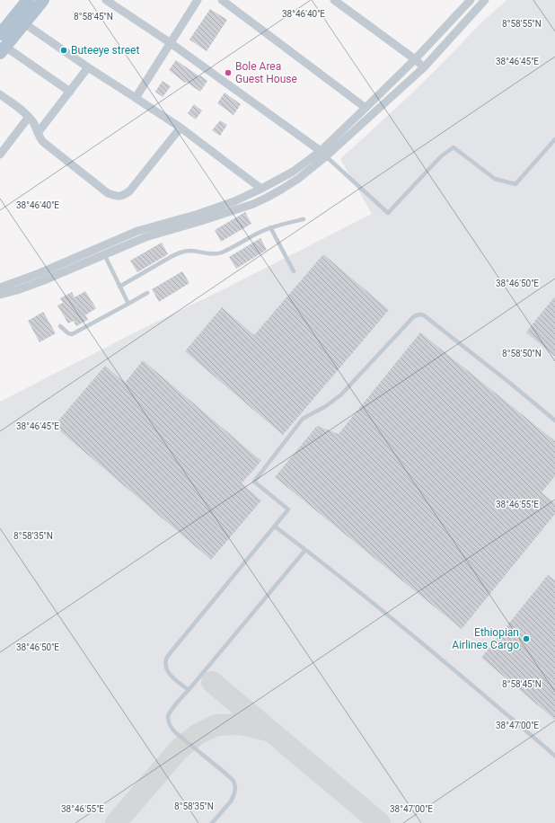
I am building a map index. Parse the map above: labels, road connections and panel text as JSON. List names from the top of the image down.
{
  "places": ["Buteeye street", "Bole Area Guest House", "Ethiopian Airlines Cargo"],
  "coordinates": [
    "38°46'40\"E",
    "8°58'45\"N",
    "8°58'55\"N",
    "38°46'45\"E",
    "38°46'50\"E",
    "8°58'50\"N",
    "38°46'55\"E",
    "8°58'35\"N",
    "38°47'00\"E"
  ]
}
